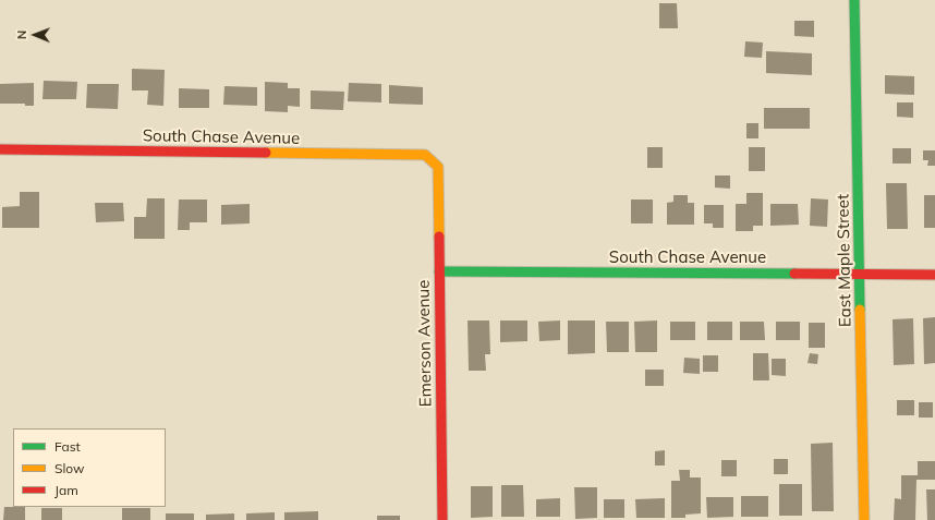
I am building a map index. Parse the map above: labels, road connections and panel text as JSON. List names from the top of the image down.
{
  "streets": {
    "street": ["South Chase Avenue", "East Maple Street", "Emerson Avenue"]
  },
  "crossings": [
    ["South Chase Avenue", "East Maple Street"],
    ["South Chase Avenue", "Emerson Avenue"]
  ],
  "legend": ["Fast", "Slow", "Jam"],
  "north": "left"
}
